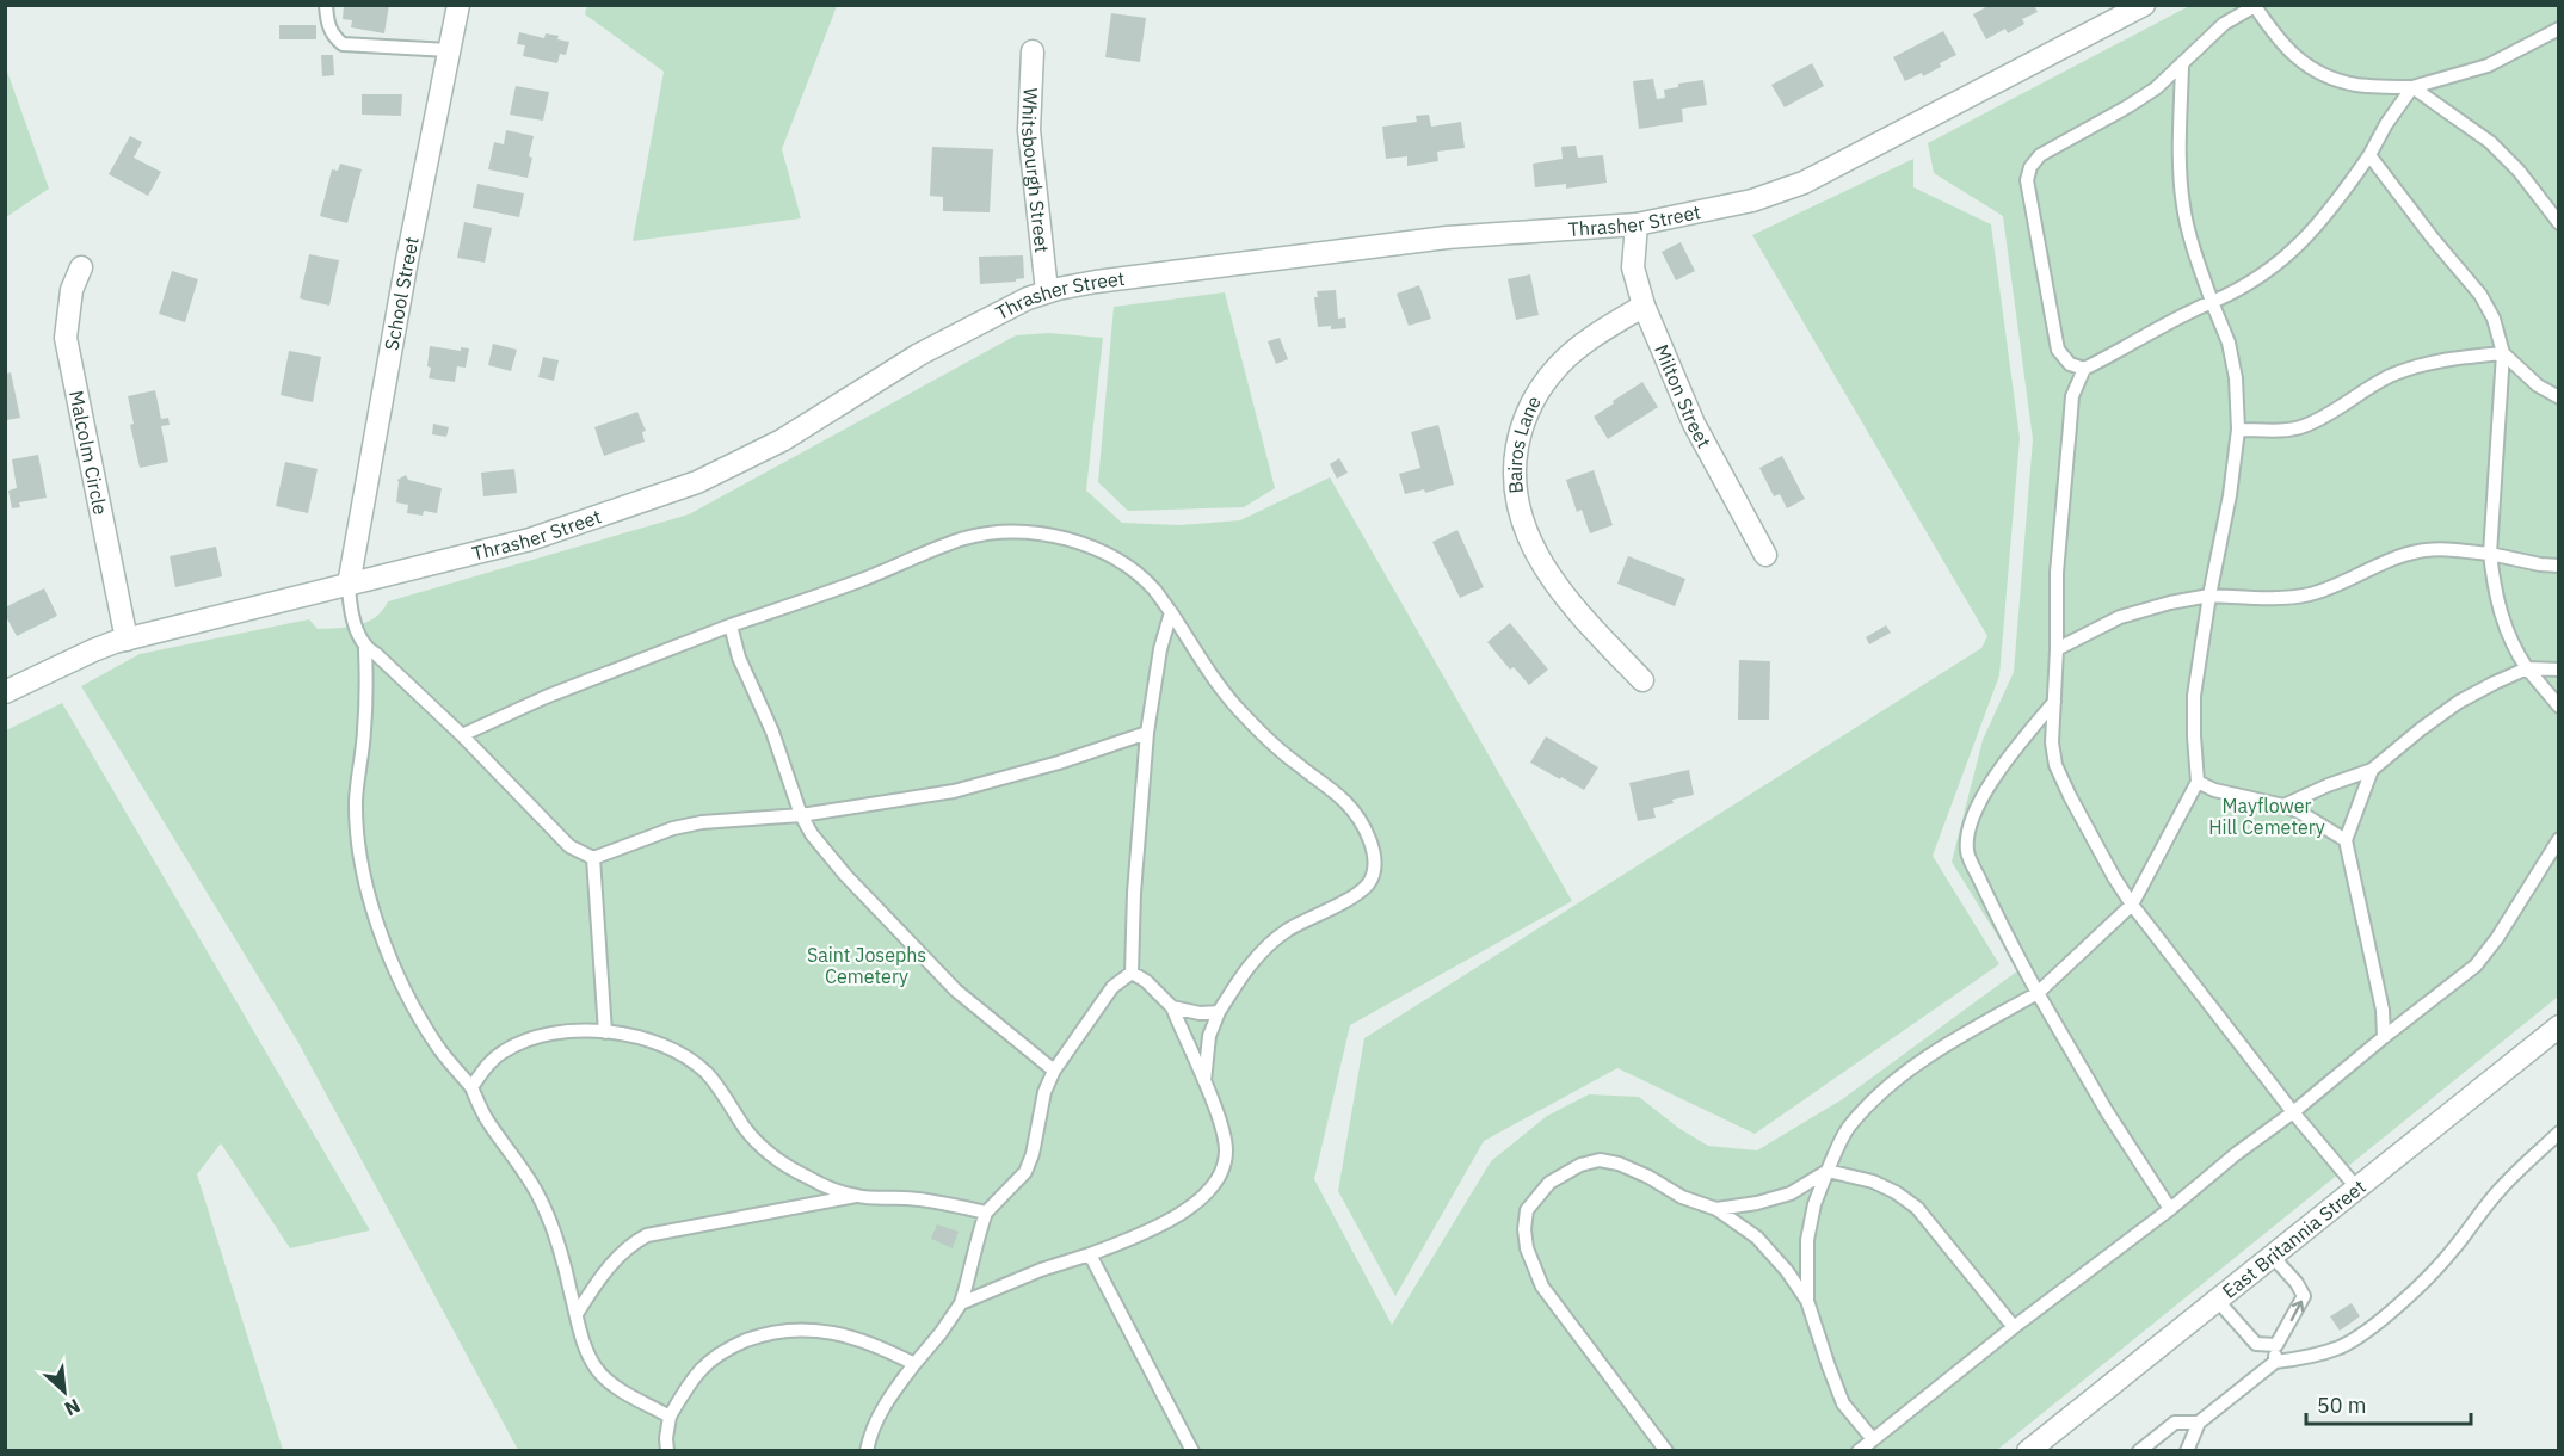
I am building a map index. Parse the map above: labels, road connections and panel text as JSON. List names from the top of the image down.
{
  "streets": {
    "street": [
      "Whitsbourgh Street",
      "Thrasher Street",
      "School Street",
      "Milton Street",
      "Bairos Lane",
      "Malcolm Circle",
      "East Britannia Street"
    ]
  },
  "crossings": [
    ["Whitsbourgh Street", "Thrasher Street"],
    ["Thrasher Street", "School Street"],
    ["Thrasher Street", "Milton Street"],
    ["Thrasher Street", "Malcolm Circle"],
    ["Milton Street", "Bairos Lane"]
  ],
  "parks": ["Mayflower Hill Cemetery", "Saint Josephs Cemetery"],
  "scale_bar": "50 m",
  "north": "bottom right"
}
